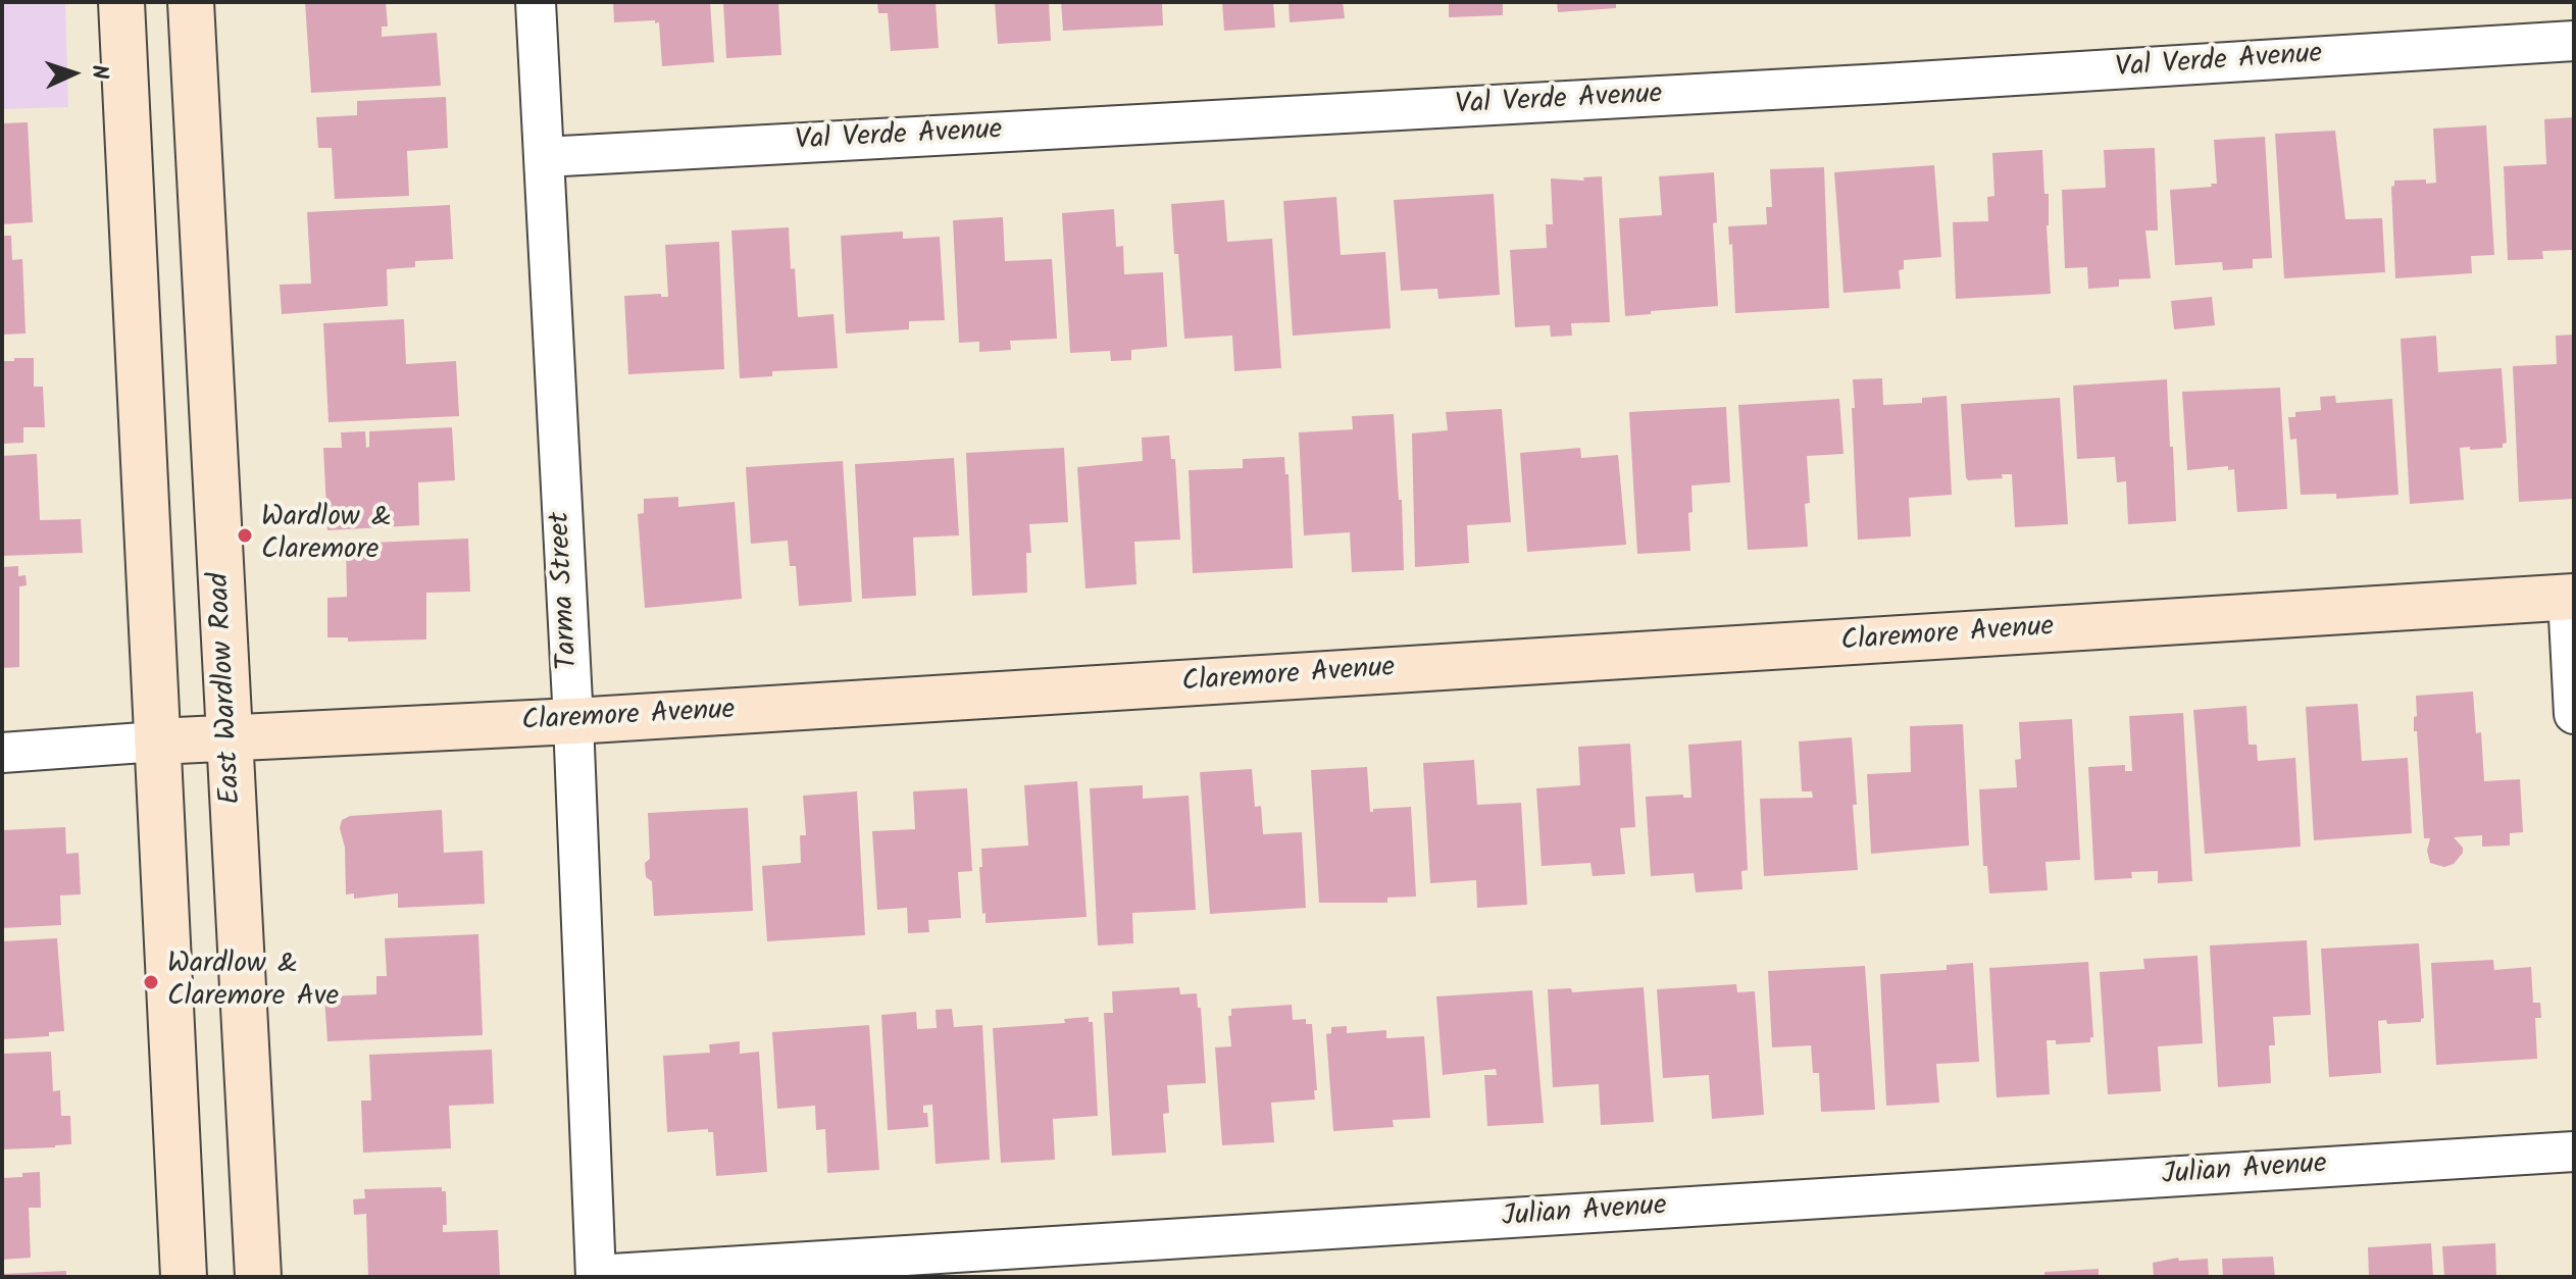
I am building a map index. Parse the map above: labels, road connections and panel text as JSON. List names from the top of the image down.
{
  "streets": {
    "main road": ["Claremore Avenue", "East Wardlow Road"],
    "street": ["Val Verde Avenue", "Tarma Street", "Julian Avenue"]
  },
  "crossings": [
    ["Val Verde Avenue", "Tarma Street"],
    ["Tarma Street", "Claremore Avenue"],
    ["Tarma Street", "Julian Avenue"],
    ["Claremore Avenue", "East Wardlow Road"]
  ],
  "places": ["Wardlow & Claremore", "Wardlow & Claremore Ave"],
  "north": "right"
}
